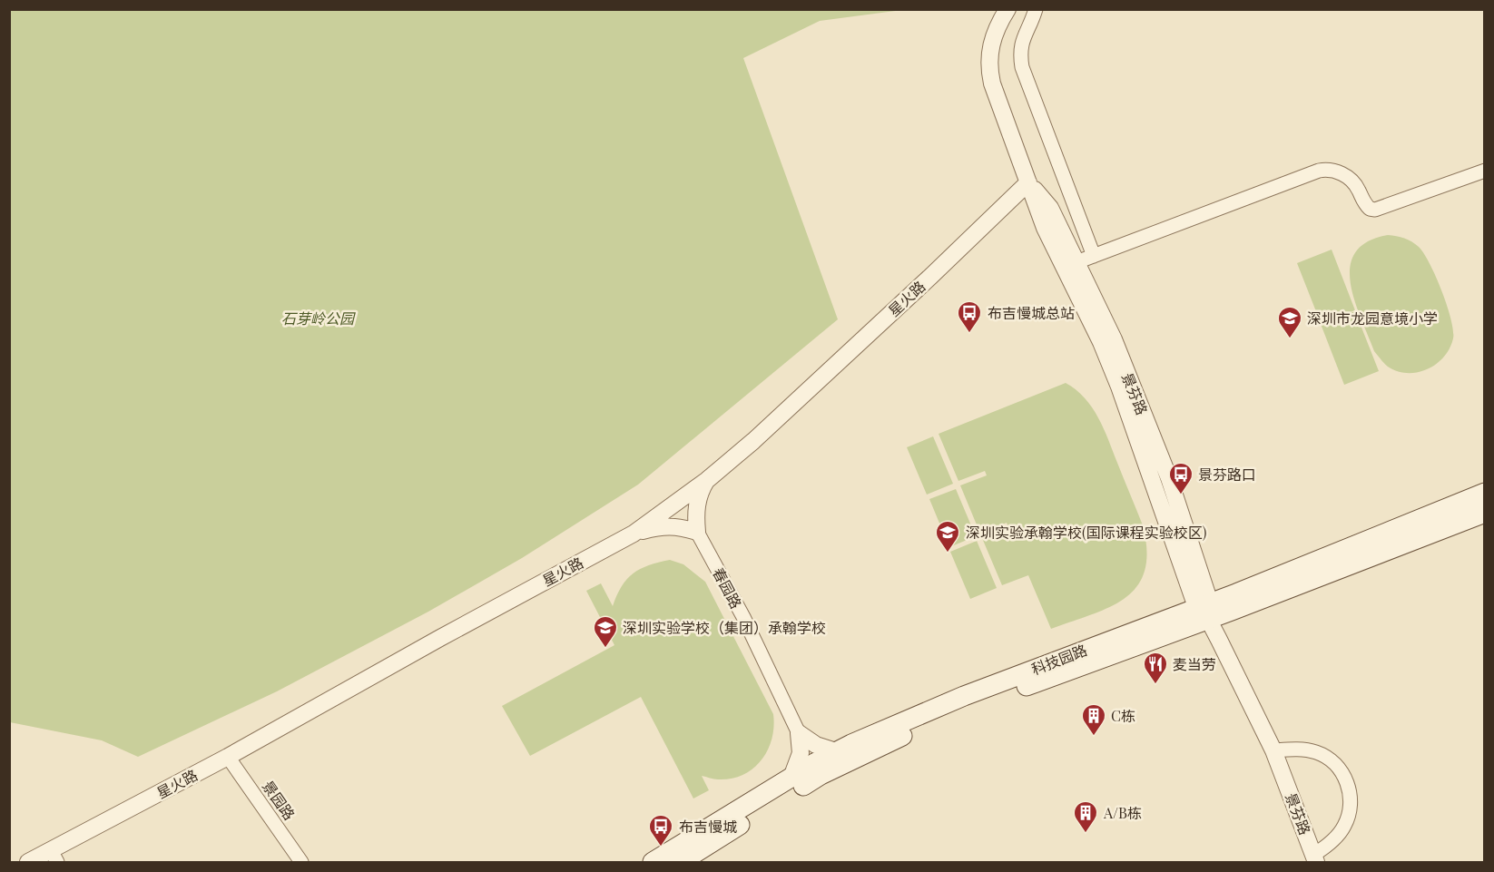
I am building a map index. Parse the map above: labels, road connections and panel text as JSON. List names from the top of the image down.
{
  "streets": {
    "main road": ["科技园路"],
    "street": [
      "星火路",
      "景芬路",
      "春园路",
      "景园路"
    ]
  },
  "crossings": [
    ["星火路", "景芬路"],
    ["星火路", "春园路"],
    ["星火路", "景园路"],
    ["景芬路", "科技园路"],
    ["春园路", "科技园路"]
  ],
  "parks": ["石芽岭公园"],
  "places": {
    "bus stop": ["布吉慢城总站", "景芬路口", "布吉慢城"],
    "school or university": ["深圳市龙园意境小学", "深圳实验承翰学校(国际课程实验校区)", "深圳实验学校（集团）承翰学校"],
    "restaurant": ["麦当劳"],
    "building": ["C栋", "A/B栋"]
  }
}
